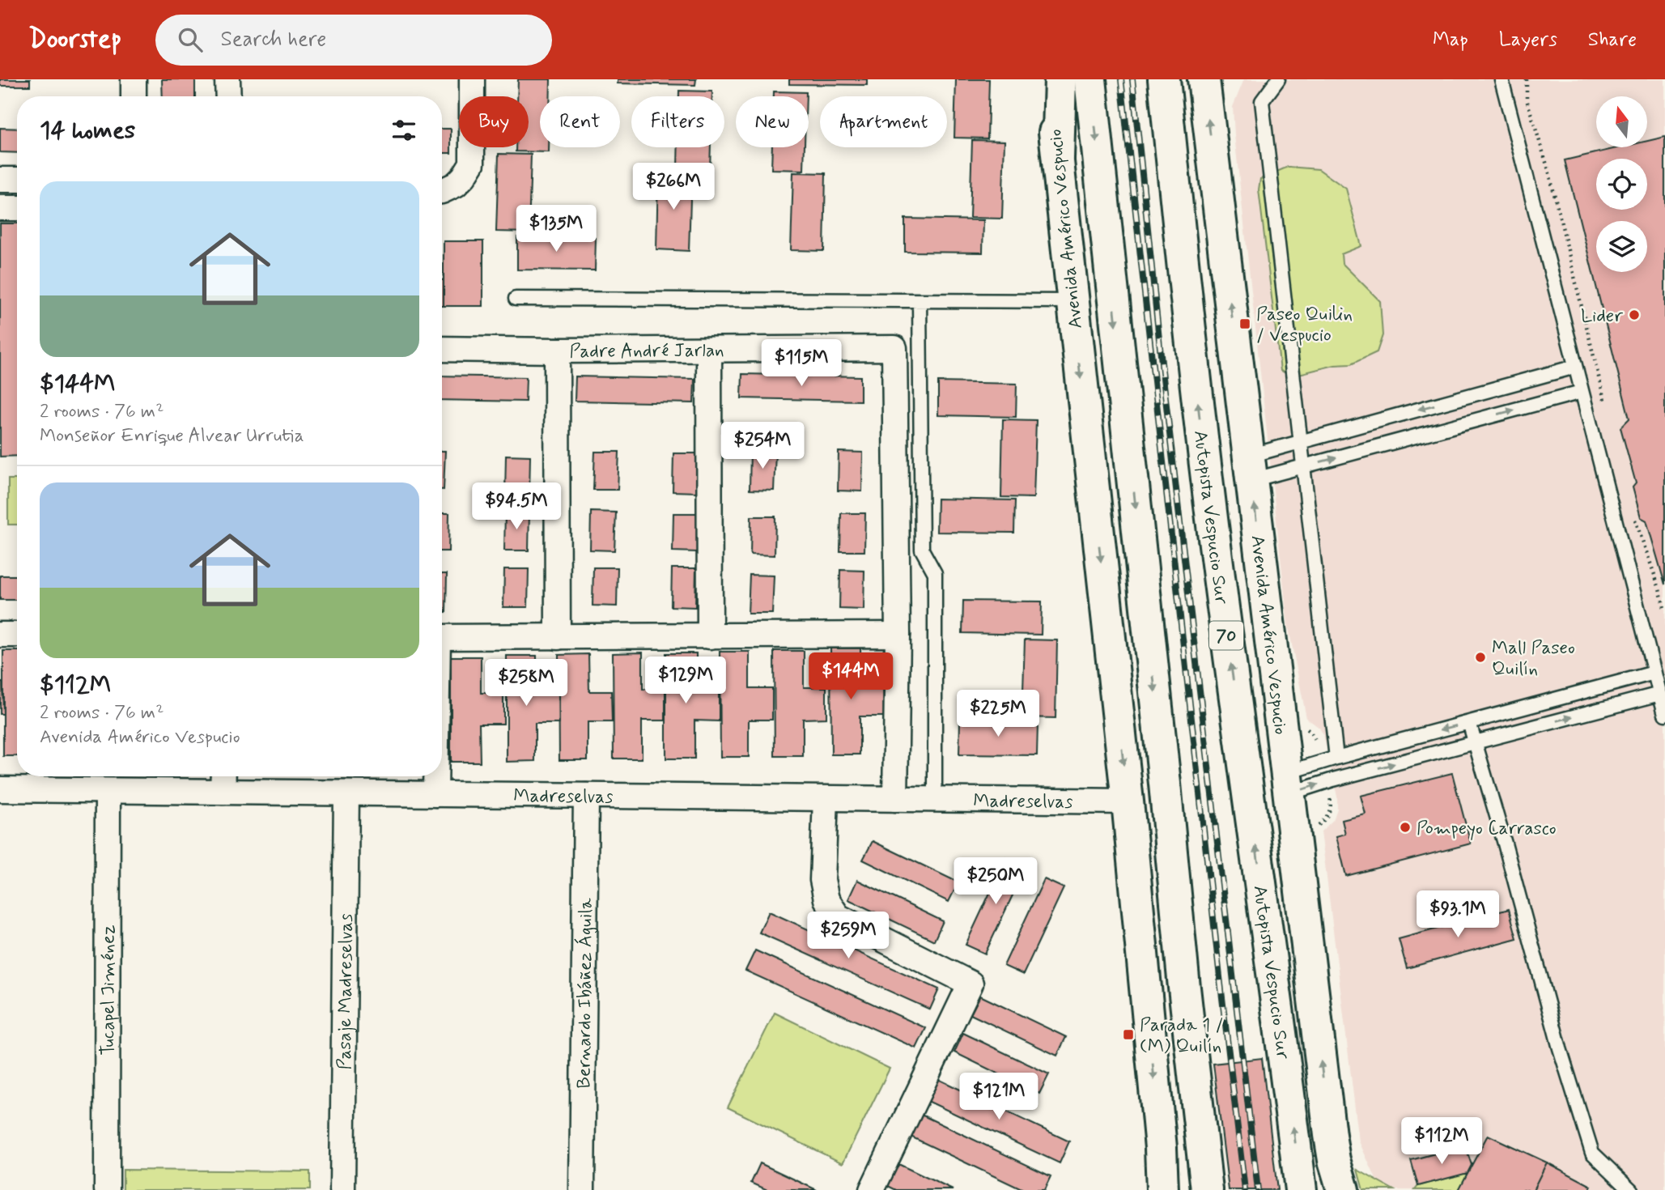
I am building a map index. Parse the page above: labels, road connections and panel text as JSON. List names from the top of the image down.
{
  "streets": {
    "main road": ["Avenida Américo Vespucio", "Autopista Vespucio Sur", "70"],
    "street": [
      "Padre André Jarlan",
      "Madreselvas",
      "Tucapel Jiménez",
      "Pasaje Madreselvas",
      "Bernardo Ibáñez Águila"
    ]
  },
  "crossings": [
    ["Avenida Américo Vespucio", "Madreselvas"],
    ["Madreselvas", "Tucapel Jiménez"],
    ["Madreselvas", "Pasaje Madreselvas"],
    ["Madreselvas", "Bernardo Ibáñez Águila"]
  ],
  "places": {
    "other": ["Lider", "Mall Paseo Quilín", "Pompeyo Carrasco"],
    "transit": ["Paseo Quilin / Vespucio", "Parada 1 / (M) Quilín"]
  },
  "north": "top",
  "page": {
    "header": "Doorstep",
    "search": "Search here",
    "nav": ["Map", "Layers", "Share"],
    "chip": [
      "Buy",
      "Rent",
      "Filters",
      "New",
      "Apartment"
    ],
    "heading": "14 homes",
    "price": [
      "$266M",
      "$135M",
      "$115M",
      "$254M",
      "$94.5M",
      "$144M",
      "$129M",
      "$258M",
      "$225M",
      "$250M",
      "$93.1M",
      "$259M",
      "$121M",
      "$112M"
    ],
    "list": [
      {
        "name": "$144M",
        "note": "2 rooms · 76 m² · Monseñor Enrique Alvear Urrutia"
      },
      {
        "name": "$112M",
        "note": "2 rooms · 76 m² · Avenida Américo Vespucio"
      }
    ]
  }
}
